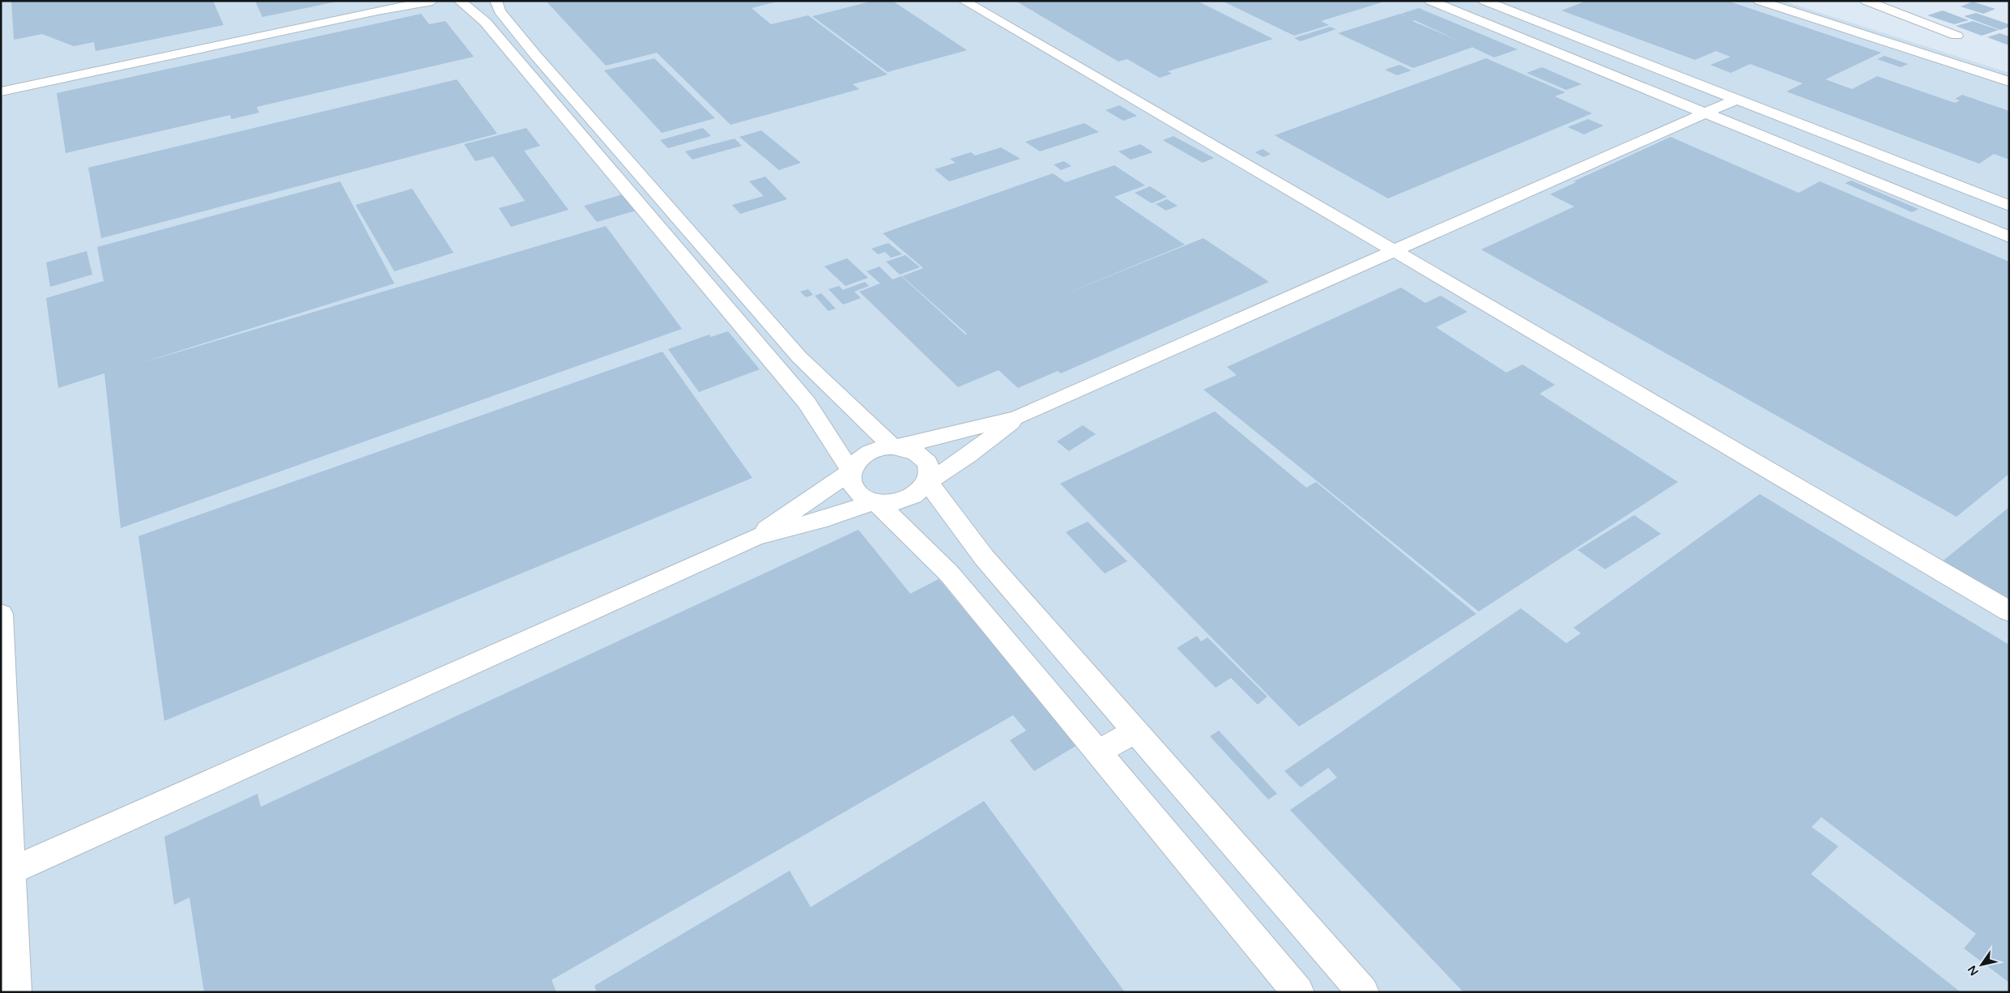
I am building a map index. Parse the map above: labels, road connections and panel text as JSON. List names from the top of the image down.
{
  "north": "bottom left"
}
